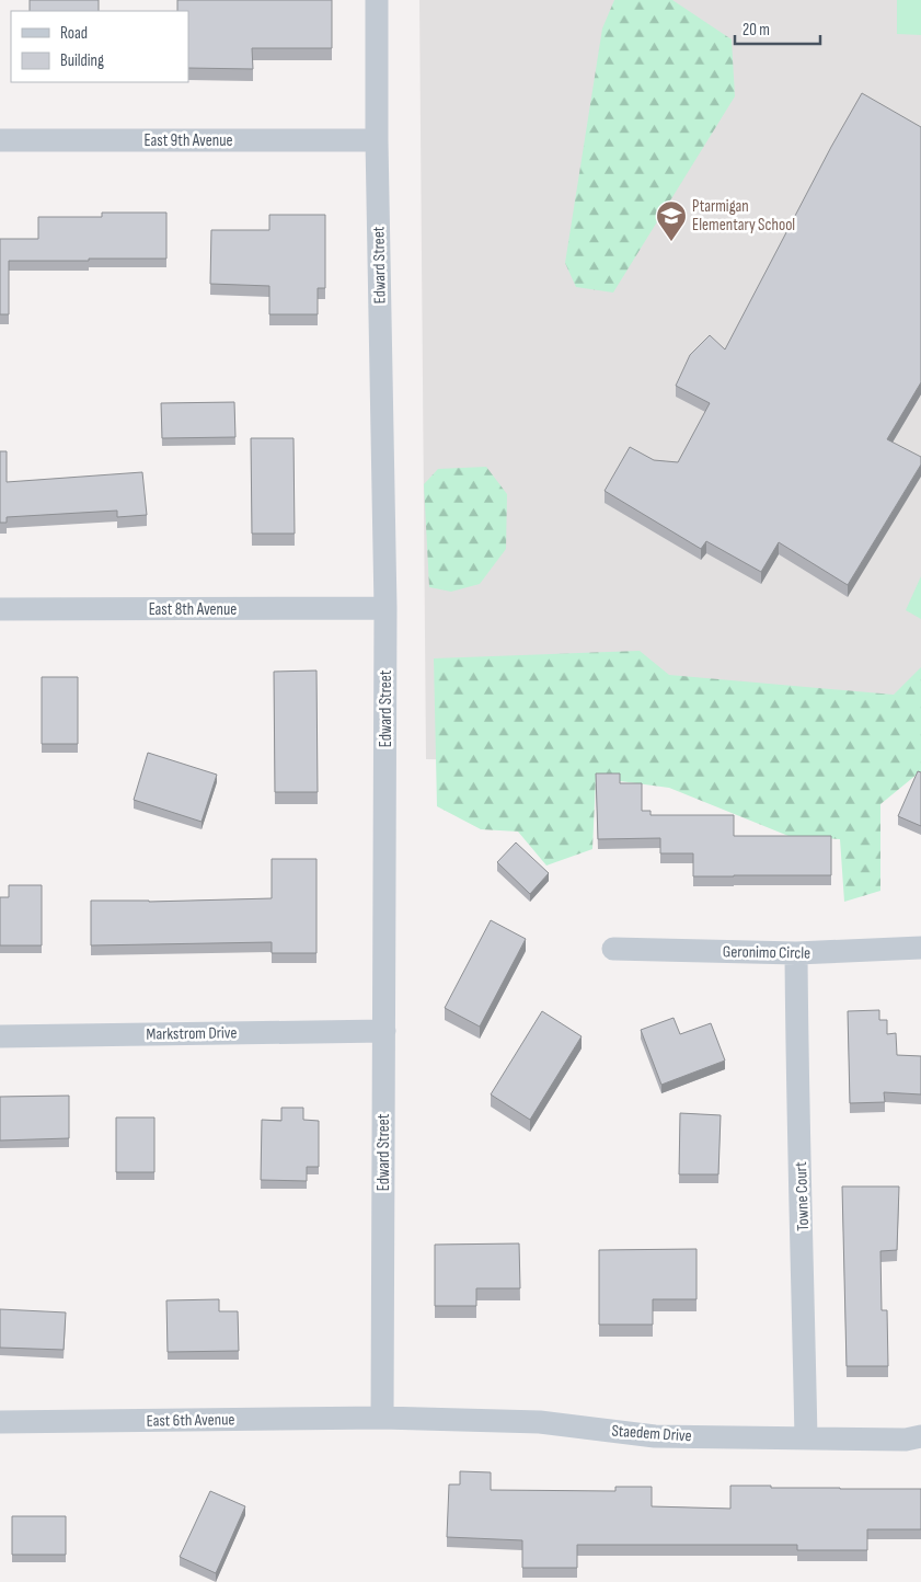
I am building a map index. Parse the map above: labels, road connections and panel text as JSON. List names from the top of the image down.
{
  "streets": {
    "street": [
      "East 9th Avenue",
      "Edward Street",
      "East 8th Avenue",
      "Geronimo Circle",
      "Markstrom Drive",
      "Towne Court",
      "East 6th Avenue",
      "Staedem Drive"
    ]
  },
  "crossings": [
    ["East 9th Avenue", "Edward Street"],
    ["Edward Street", "East 8th Avenue"],
    ["Edward Street", "Markstrom Drive"],
    ["Edward Street", "East 6th Avenue"],
    ["Edward Street", "Staedem Drive"],
    ["Geronimo Circle", "Towne Court"],
    ["Towne Court", "Staedem Drive"],
    ["East 6th Avenue", "Staedem Drive"]
  ],
  "places": {
    "school or university": ["Ptarmigan Elementary School"]
  },
  "legend": ["Road", "Building"],
  "scale_bar": "20 m"
}
